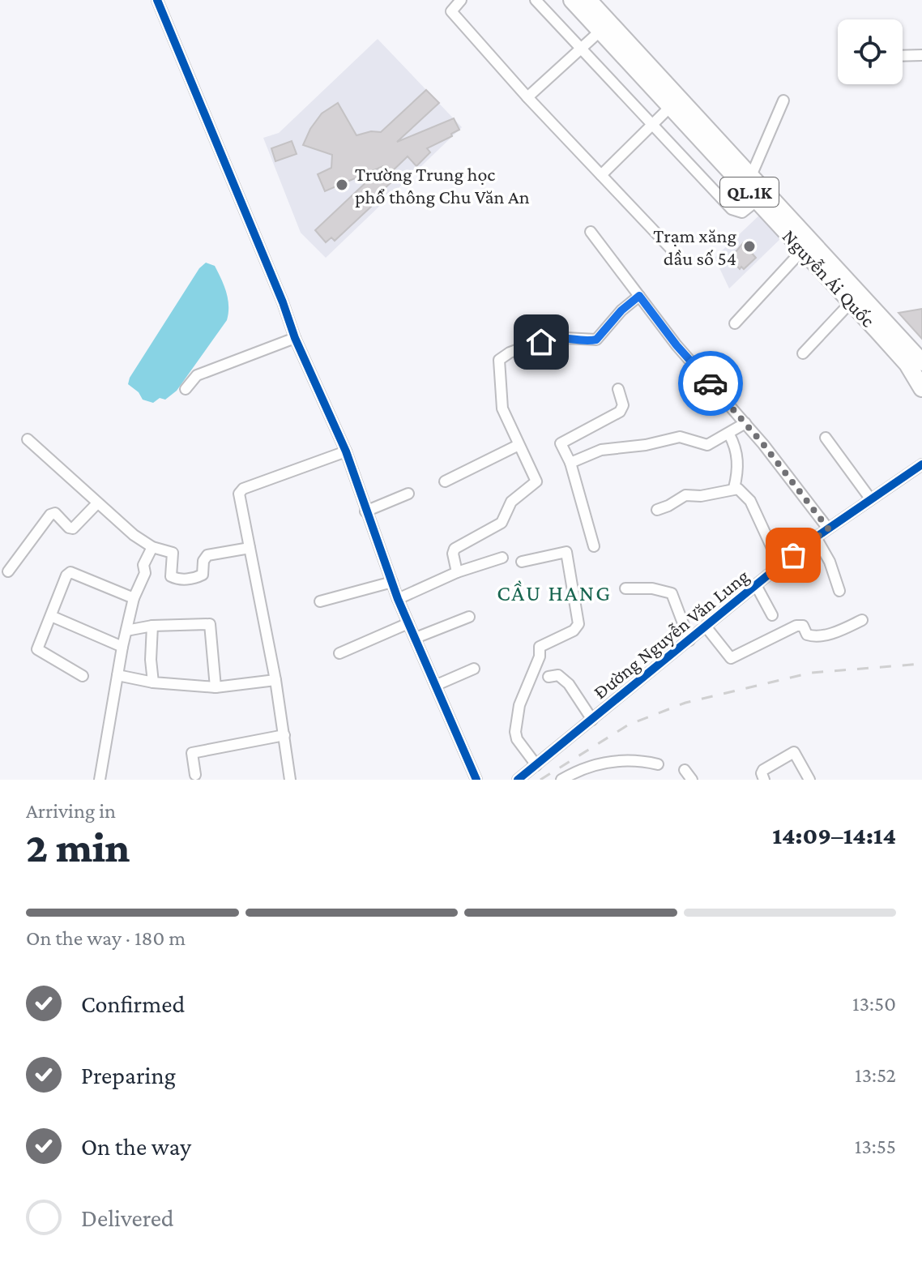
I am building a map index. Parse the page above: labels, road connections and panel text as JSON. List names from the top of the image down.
{
  "streets": {
    "main road": ["QL.1K", "Nguyễn Ái Quốc"],
    "street": ["Đường Nguyễn Văn Lung"]
  },
  "districts": ["CẦU HANG"],
  "places": ["Trường Trung học phổ thông Chu Văn An", "Trạm xăng dầu số 54"],
  "page": {
    "heading": ["2 min", "Arriving in", "14:09–14:14"],
    "bar": "On the way · 180 m",
    "list": [
      ["Confirmed", "13:50"],
      ["Preparing", "13:52"],
      ["On the way", "13:55"],
      "Delivered"
    ]
  }
}
